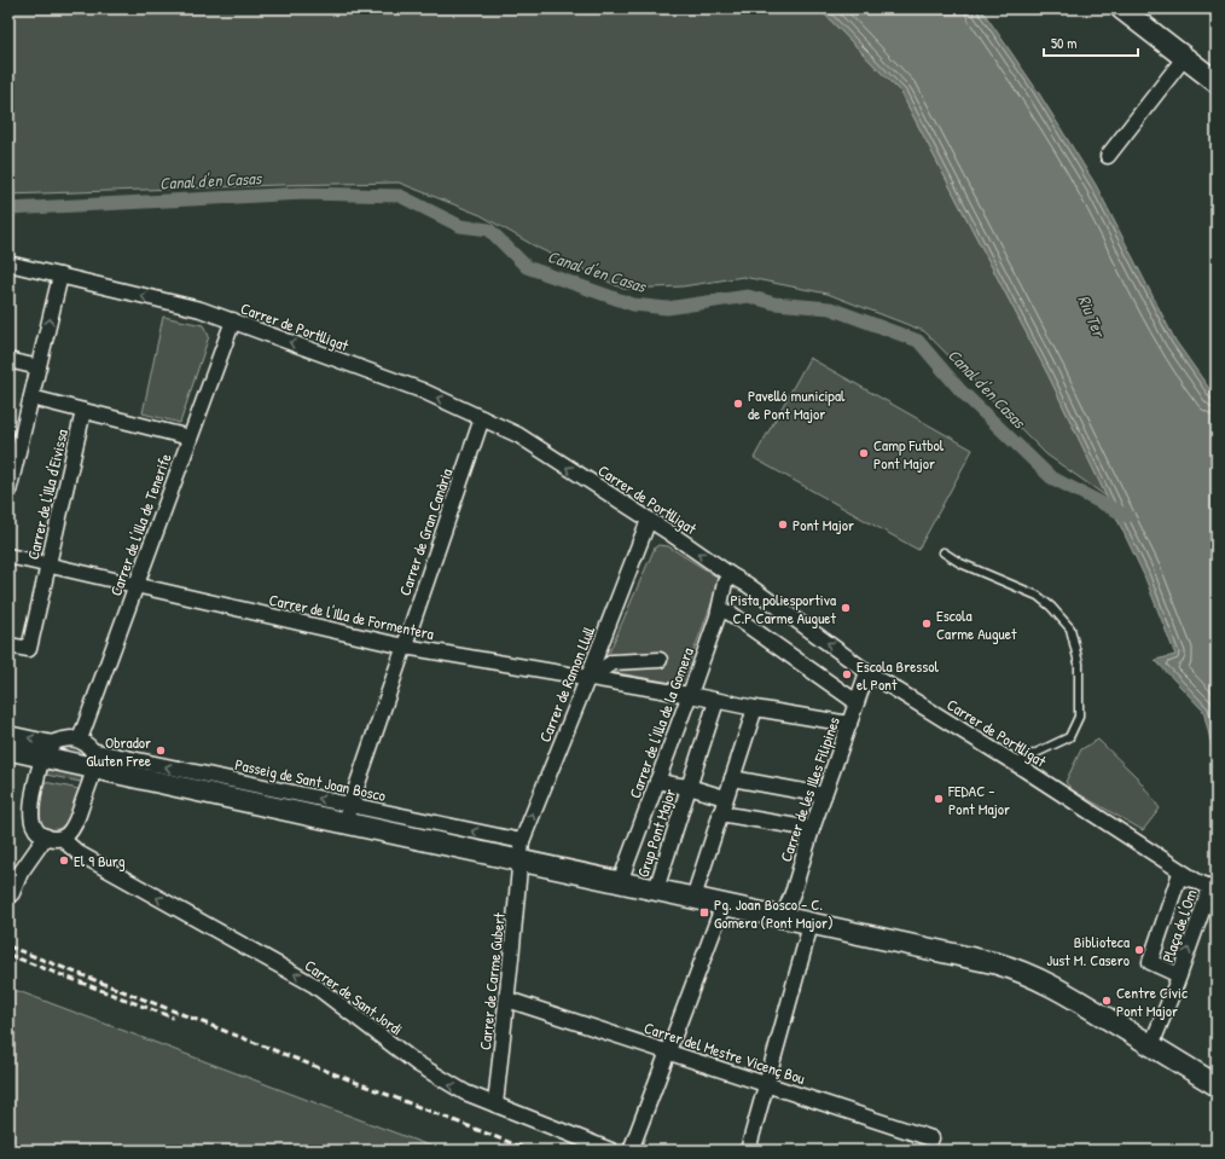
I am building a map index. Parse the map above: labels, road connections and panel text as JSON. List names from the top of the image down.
{
  "streets": {
    "street": [
      "Carrer de Portlligat",
      "Carrer de l'Illa d'Eivissa",
      "Carrer de l'Illa de Tenerife",
      "Carrer de Gran Canària",
      "Carrer de l'Illa de Formentera",
      "Carrer de Ramon Llull",
      "Carrer de l'Illa de la Gomera",
      "Carrer de les Illes Filipines",
      "Grup Pont Major",
      "Plaça de l'Om",
      "Carrer de Carme Gubert",
      "Carrer de Sant Jordi",
      "Carrer del Mestre Vicenç Bou"
    ]
  },
  "crossings": [
    ["Carrer de Portlligat", "Carrer de l'Illa de Tenerife"],
    ["Carrer de Portlligat", "Carrer de Gran Canària"],
    ["Carrer de Portlligat", "Carrer de Ramon Llull"],
    ["Carrer de Portlligat", "Carrer de l'Illa de la Gomera"],
    ["Carrer de Portlligat", "Carrer de les Illes Filipines"],
    ["Carrer de Portlligat", "Plaça de l'Om"],
    ["Carrer de l'Illa d'Eivissa", "Carrer de l'Illa de Formentera"],
    ["Carrer de l'Illa de Tenerife", "Carrer de l'Illa de Formentera"],
    ["Carrer de Gran Canària", "Carrer de l'Illa de Formentera"],
    ["Carrer de l'Illa de Formentera", "Carrer de Ramon Llull"],
    ["Carrer de l'Illa de Formentera", "Carrer de l'Illa de la Gomera"],
    ["Carrer de Ramon Llull", "Carrer de Carme Gubert"],
    ["Carrer de l'Illa de la Gomera", "Grup Pont Major"],
    ["Carrer de Carme Gubert", "Carrer de Sant Jordi"],
    ["Carrer de Carme Gubert", "Carrer del Mestre Vicenç Bou"]
  ],
  "one_way": ["Carrer de Ramon Llull", "Carrer de Sant Jordi"],
  "water": ["Canal d'en Casas", "Riu Ter"],
  "places": {
    "other": [
      "Pavelló municipal de Pont Major",
      "Camp Futbol Pont Major",
      "Pont Major",
      "Pista poliesportiva C.P Carme Auguet",
      "Escola Carme Auguet",
      "Escola Bressol el Pont",
      "Obrador Gluten Free",
      "FEDAC - Pont Major",
      "El 9 Burg",
      "Biblioteca Just M. Casero",
      "Centre Cívic Pont Major"
    ],
    "transit": ["Pg. Joan Bosco - C. Gomera (Pont Major)"]
  },
  "scale_bar": "50 m"
}
